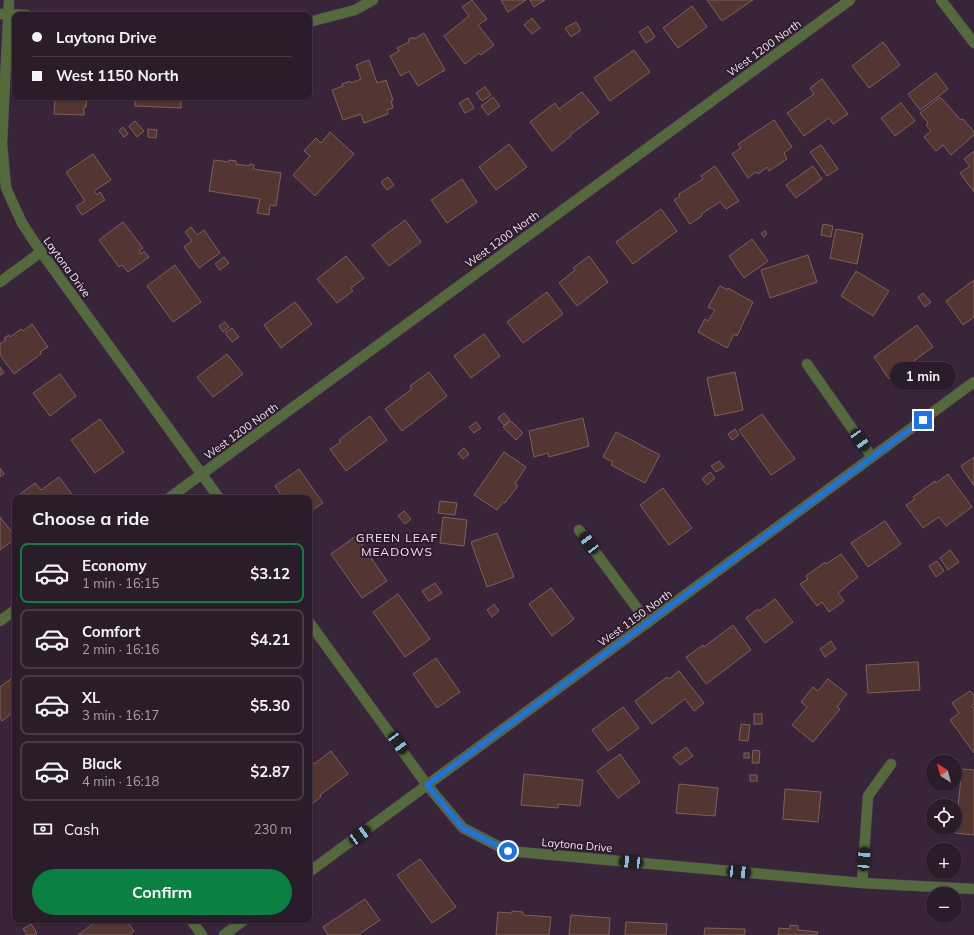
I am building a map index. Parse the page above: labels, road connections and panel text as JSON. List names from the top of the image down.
{
  "streets": {
    "street": ["West 1200 North", "Laytona Drive", "West 1150 North"]
  },
  "crossings": [
    ["West 1200 North", "Laytona Drive"],
    ["Laytona Drive", "West 1150 North"]
  ],
  "districts": ["GREEN LEAF MEADOWS"],
  "north": "top left",
  "page": {
    "banner": ["Laytona Drive", "West 1150 North"],
    "bubble": "1 min",
    "heading": "Choose a ride",
    "list": [
      {
        "name": "Economy",
        "note": "1 min · 16:15",
        "value": "$3.12"
      },
      {
        "name": "Comfort",
        "note": "2 min · 16:16",
        "value": "$4.21"
      },
      {
        "name": "XL",
        "note": "3 min · 16:17",
        "value": "$5.30"
      },
      {
        "name": "Black",
        "note": "4 min · 16:18",
        "value": "$2.87"
      }
    ],
    "map_buttons": ["+", "−"],
    "pay": ["Cash", "230 m"],
    "buttons": "Confirm"
  }
}
